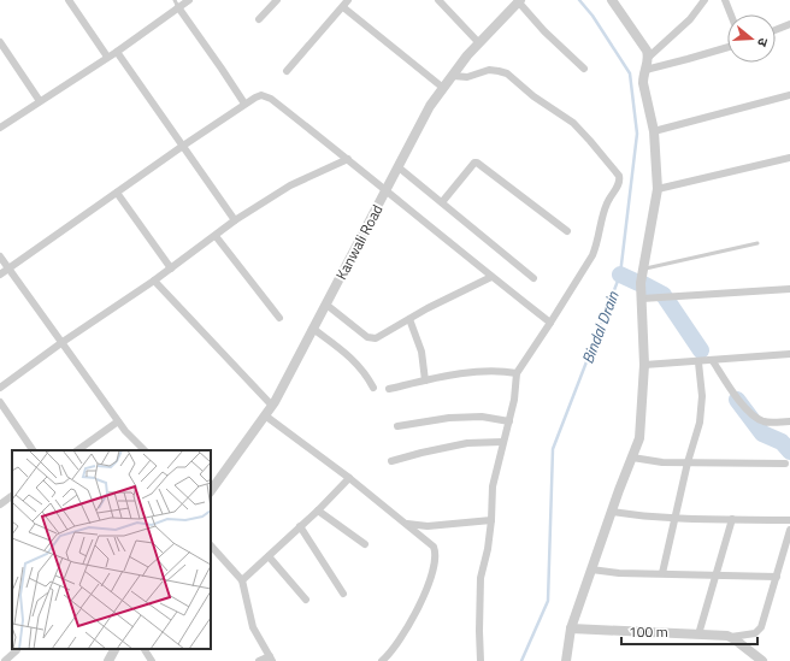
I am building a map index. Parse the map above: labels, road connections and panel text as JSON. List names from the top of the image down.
{
  "streets": {
    "street": ["Kanwali Road"]
  },
  "water": ["Bindal Drain"],
  "scale_bar": "100 m",
  "north": "right"
}
